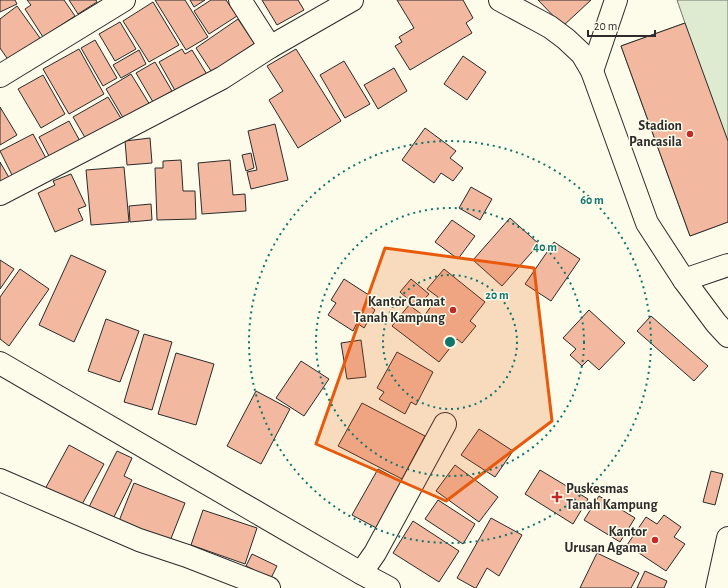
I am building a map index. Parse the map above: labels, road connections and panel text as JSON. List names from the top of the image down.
{
  "places": {
    "other": ["Stadion Pancasila", "Kantor Camat Tanah Kampung", "Kantor Urusan Agama"],
    "health": ["Puskesmas Tanah Kampung"]
  },
  "scale_bar": "20 m",
  "rings": ["60 m", "40 m", "20 m"]
}
